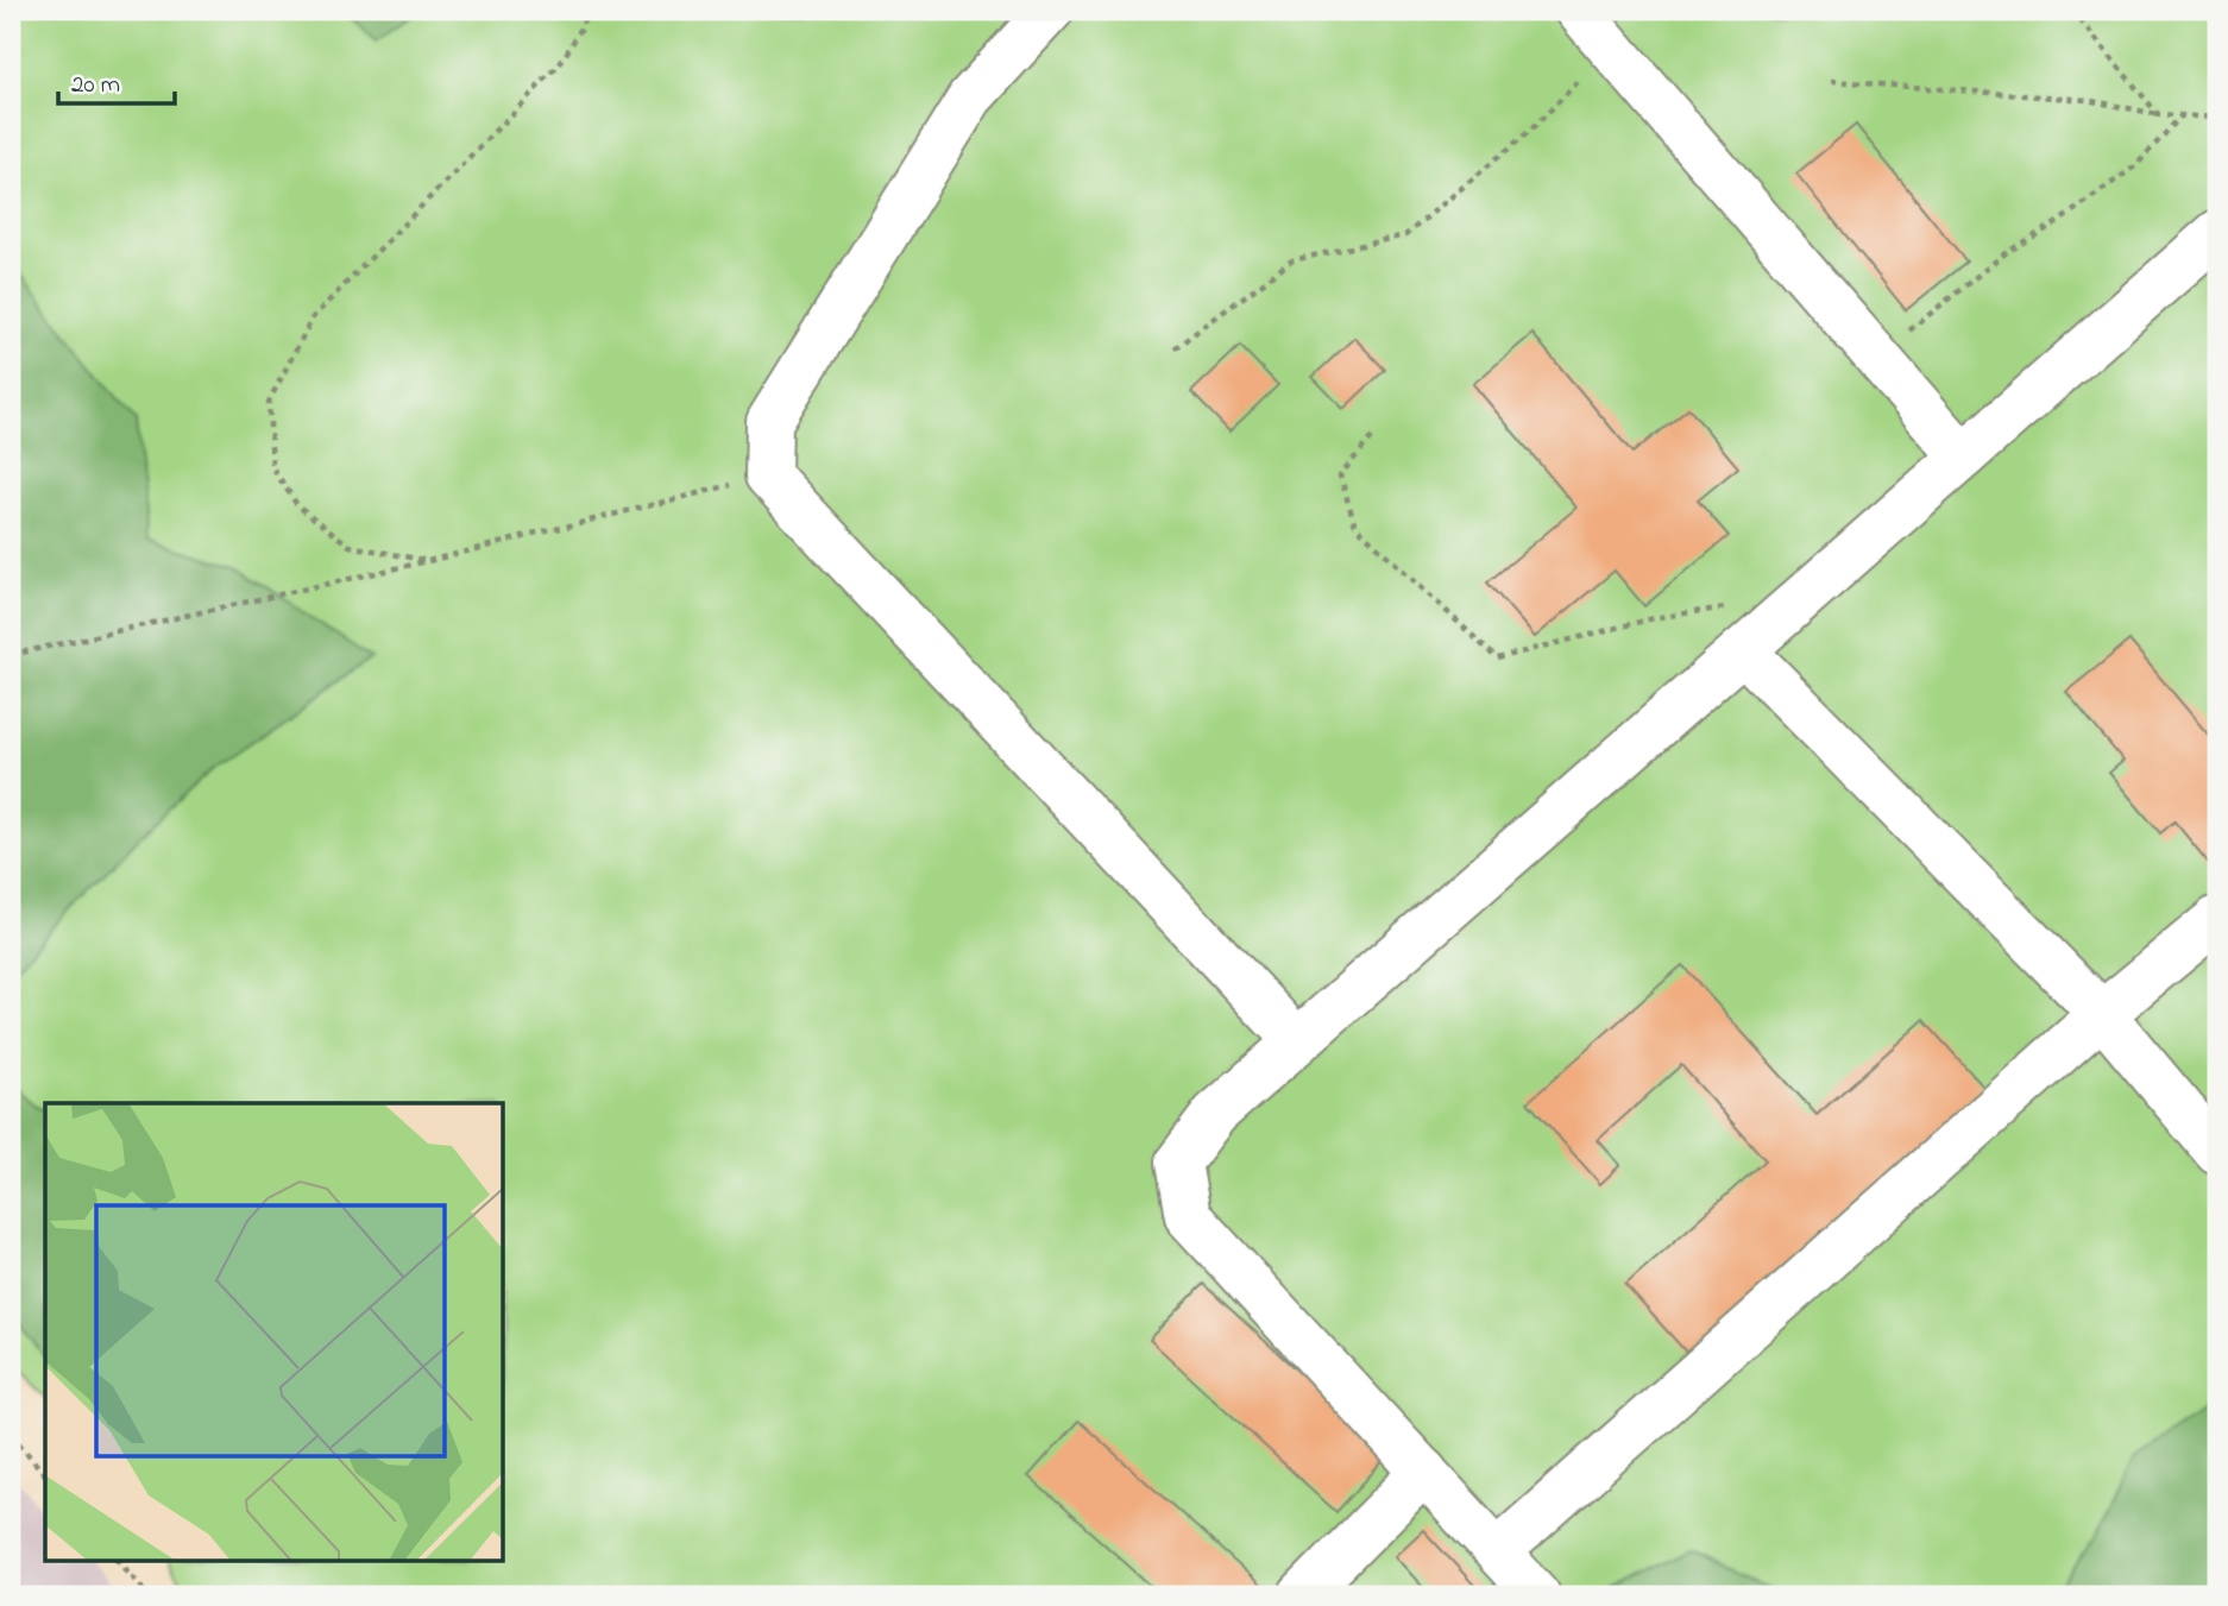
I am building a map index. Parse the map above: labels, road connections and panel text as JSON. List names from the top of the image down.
{
  "scale_bar": "20 m"
}
